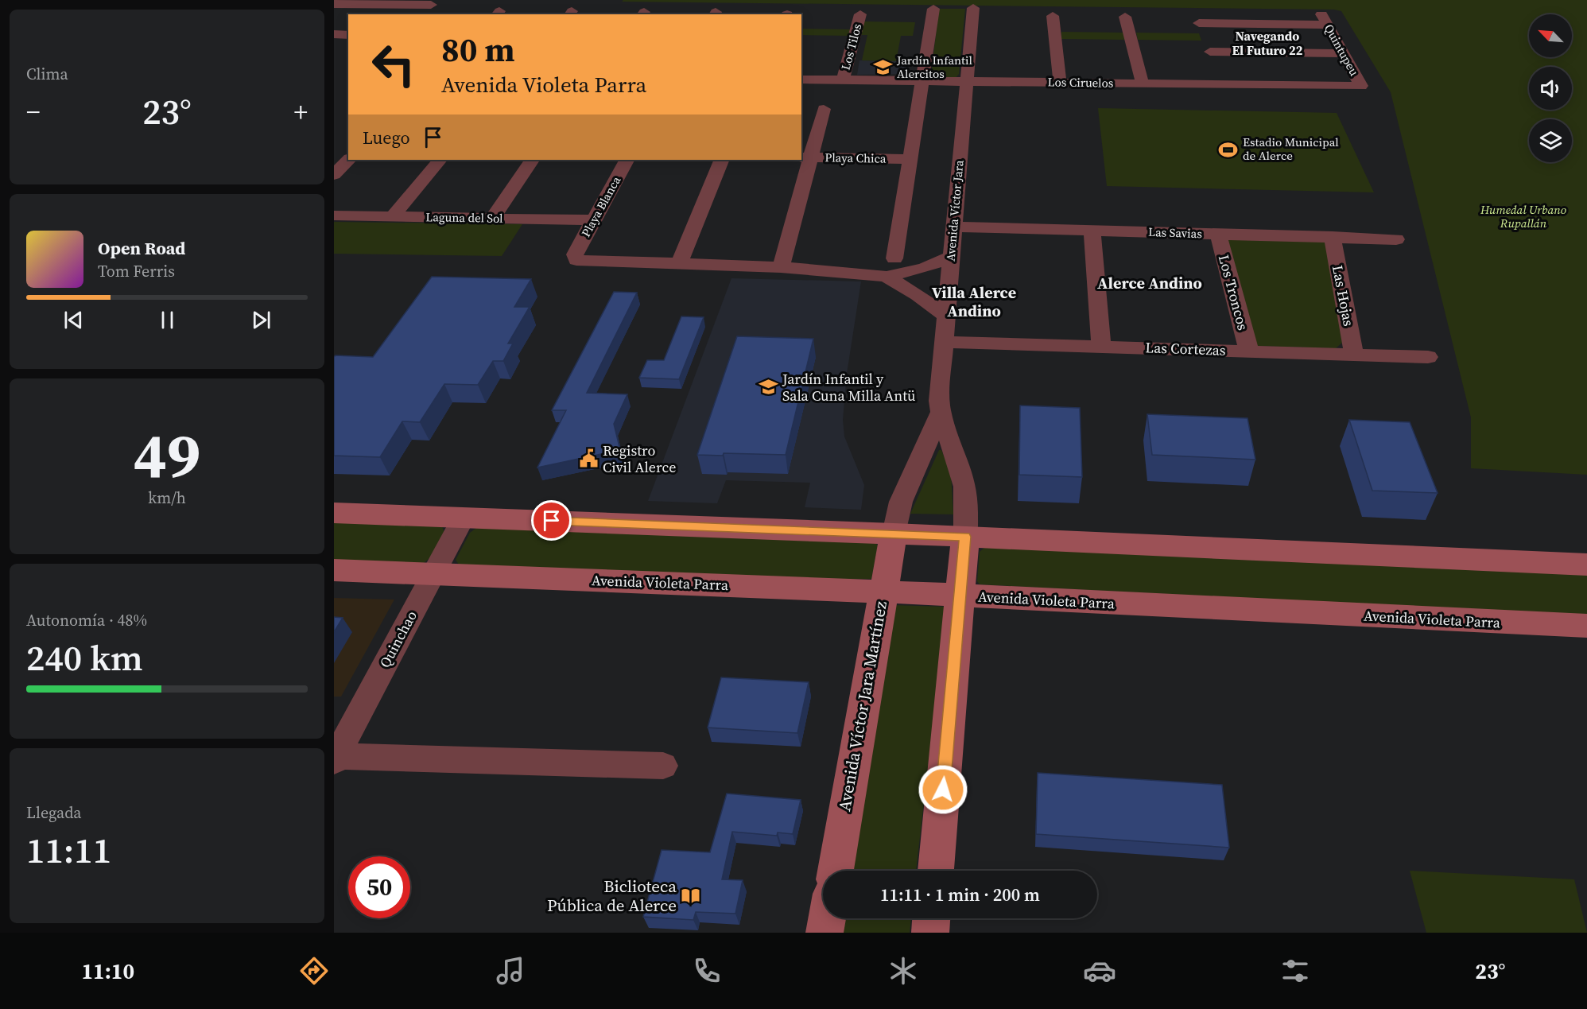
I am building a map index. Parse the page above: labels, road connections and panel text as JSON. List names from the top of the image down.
{
  "streets": {
    "main road": ["Avenida Violeta Parra", "Avenida Víctor Jara Martínez"],
    "street": [
      "Los Tilos",
      "Quintupeu",
      "Los Ciruelos",
      "Playa Chica",
      "Playa Blanca",
      "Avenida Víctor Jara",
      "Laguna del Sol",
      "Las Savias",
      "Los Troncos",
      "Las Hojas",
      "Las Cortezas",
      "Quinchao"
    ]
  },
  "crossings": [
    ["Los Tilos", "Los Ciruelos"],
    ["Quintupeu", "Los Ciruelos"],
    ["Los Ciruelos", "Avenida Víctor Jara"],
    ["Playa Blanca", "Laguna del Sol"],
    ["Avenida Víctor Jara", "Las Savias"],
    ["Avenida Víctor Jara", "Las Cortezas"],
    ["Avenida Víctor Jara", "Avenida Víctor Jara Martínez"],
    ["Las Savias", "Los Troncos"],
    ["Las Savias", "Las Hojas"],
    ["Los Troncos", "Las Cortezas"],
    ["Las Hojas", "Las Cortezas"],
    ["Avenida Violeta Parra", "Quinchao"],
    ["Avenida Violeta Parra", "Avenida Víctor Jara Martínez"]
  ],
  "districts": ["Navegando El Futuro 22", "Alerce Andino", "Villa Alerce Andino"],
  "parks": ["Humedal Urbano Rupallán"],
  "places": {
    "school or university": ["Jardín Infantil Alercitos", "Jardín Infantil y Sala Cuna Milla Antü"],
    "sports": ["Estadio Municipal de Alerce"],
    "public building": ["Registro Civil Alerce"],
    "library": ["Biclioteca Pública de Alerce"]
  },
  "north": "top left",
  "page": {
    "tile": [
      "Clima",
      ["49", "km/h"],
      ["Autonomía · 48%", "240 km"],
      ["Llegada", "11:11"]
    ],
    "turn": ["80 m", "Avenida Violeta Parra"],
    "heat": ["−", "23°", "+"],
    "then": "Luego",
    "song": ["Open Road", "Tom Ferris"],
    "limit": "50",
    "trip": "11:11 · 1 min · 200 m",
    "tabs": ["11:10", "23°"]
  }
}
